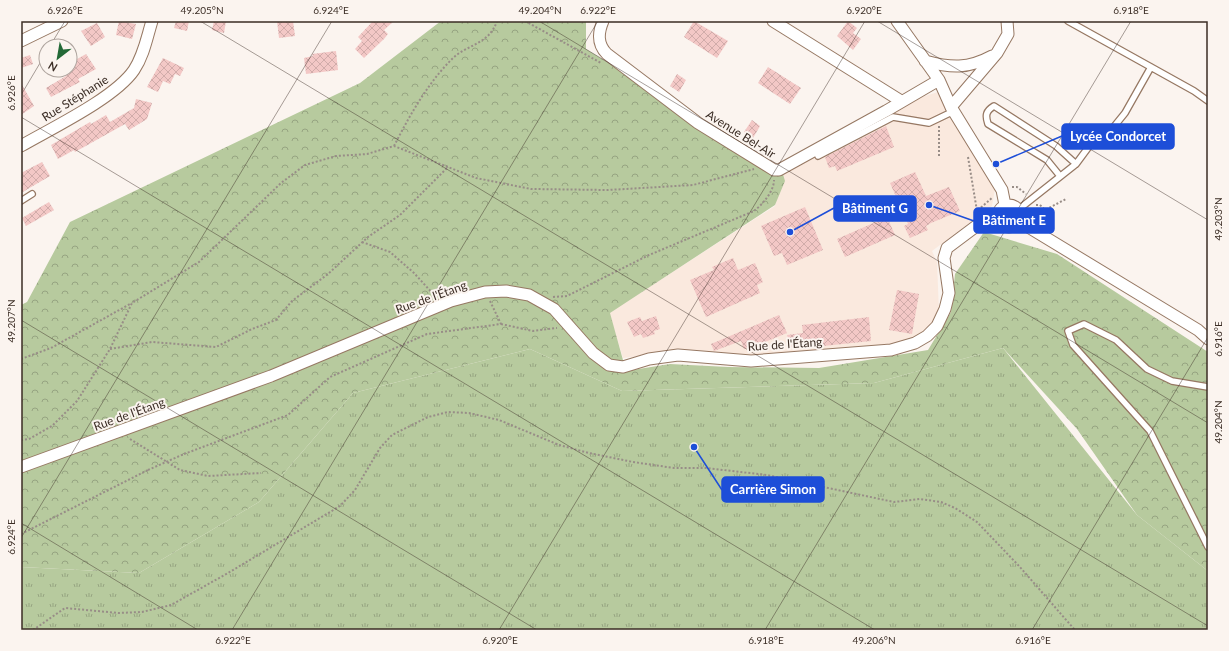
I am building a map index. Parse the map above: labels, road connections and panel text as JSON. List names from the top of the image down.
{
  "streets": {
    "street": ["Rue Stéphanie", "Avenue Bel-Air", "Rue de l'Étang"]
  },
  "places": [
    "Lycée Condorcet",
    "Bâtiment E",
    "Bâtiment G",
    "Carrière Simon"
  ],
  "north": "bottom left",
  "coordinates": [
    "6.926°E",
    "49.205°N",
    "6.924°E",
    "49.204°N",
    "6.922°E",
    "6.920°E",
    "6.918°E",
    "49.203°N",
    "49.207°N",
    "6.916°E",
    "49.206°N"
  ]
}
